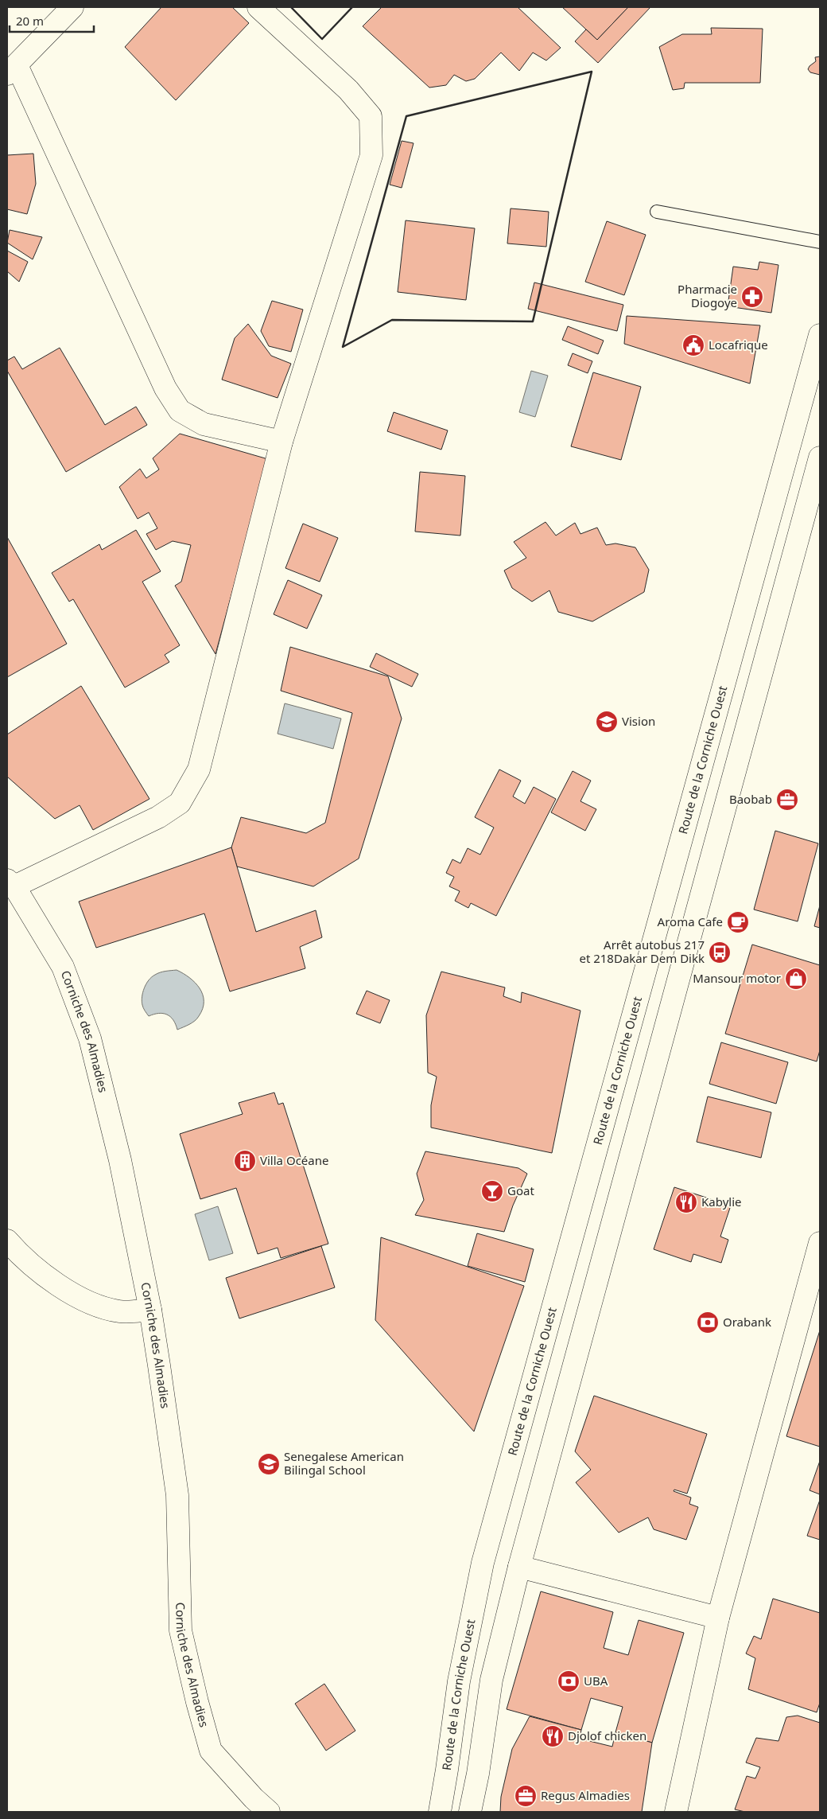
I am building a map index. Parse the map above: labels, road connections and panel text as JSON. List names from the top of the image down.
{
  "streets": {
    "main road": ["Route de la Corniche Ouest", "Corniche des Almadies"]
  },
  "places": {
    "pharmacy": ["Pharmacie Diogoye"],
    "public building": ["Locafrique"],
    "school or university": ["Vision", "Senegalese American Bilingal School"],
    "office": ["Baobab", "Regus Almadies"],
    "cafe": ["Aroma Cafe"],
    "bus stop": ["Arrêt autobus 217 et 218Dakar Dem Dikk"],
    "shop": ["Mansour motor"],
    "building": ["Villa Océane"],
    "bar": ["Goat"],
    "restaurant": ["Kabylie", "Djolof chicken"],
    "bank": ["Orabank", "UBA"]
  },
  "scale_bar": "20 m"
}
